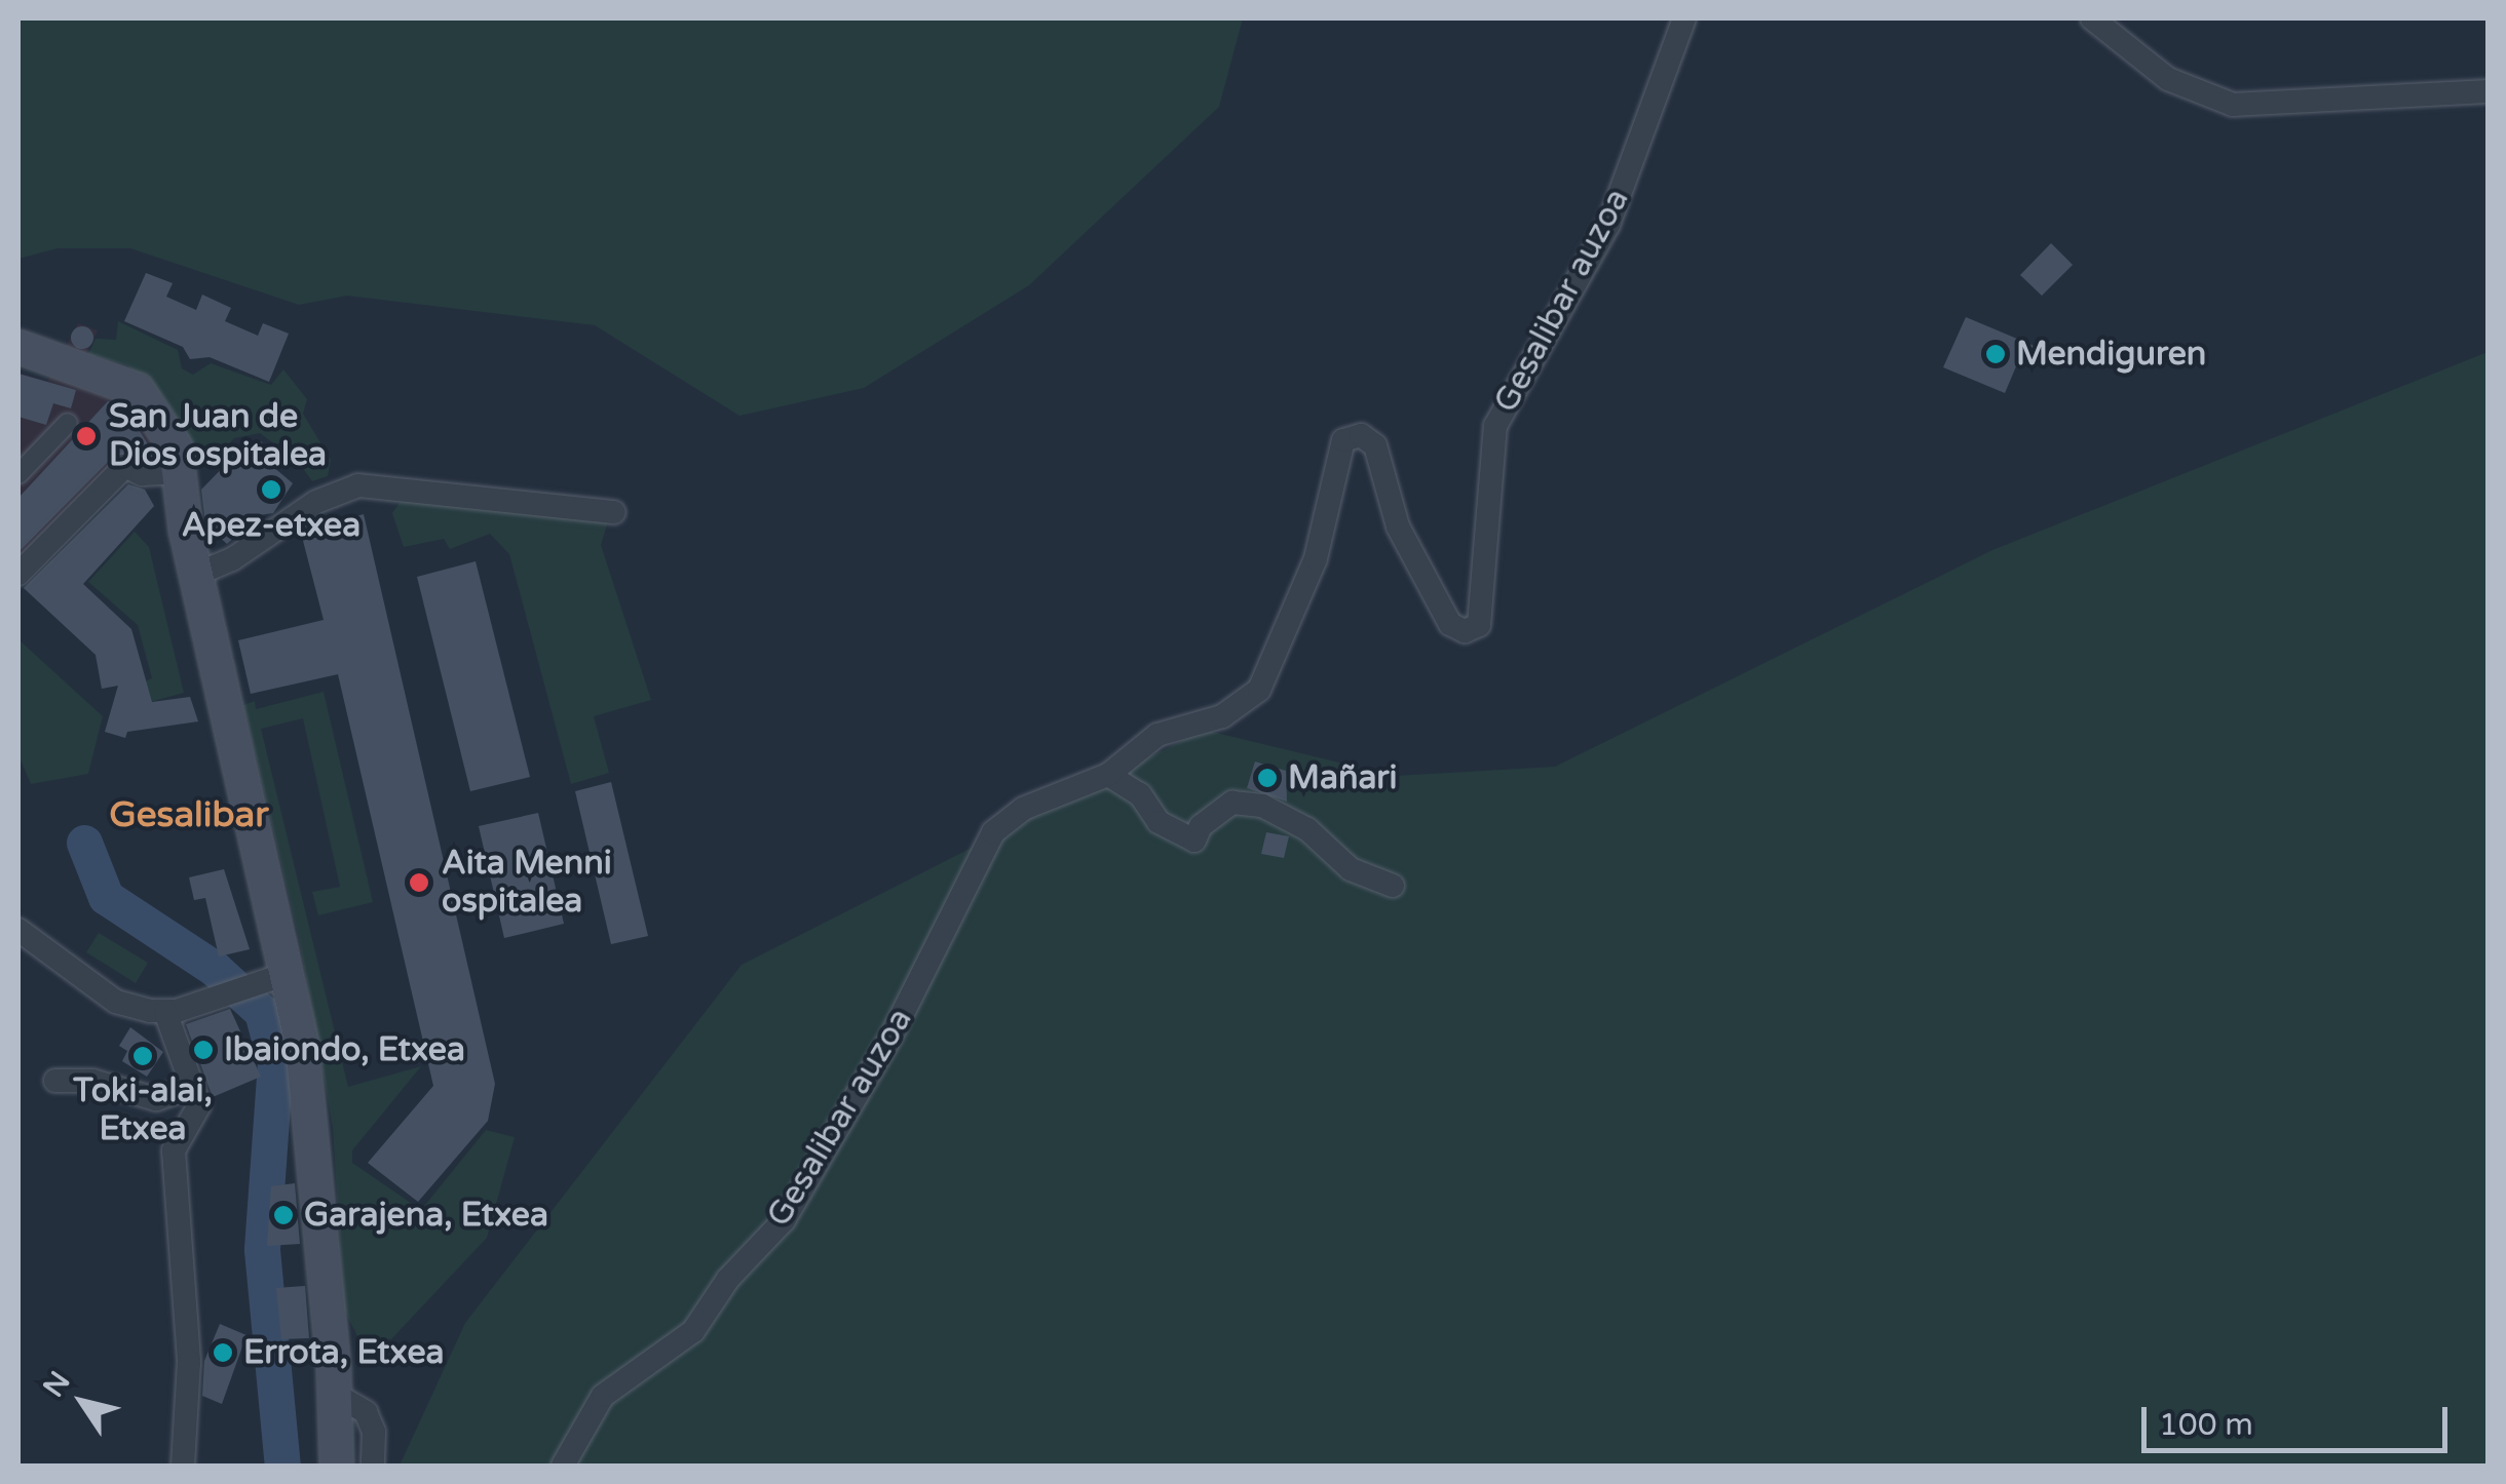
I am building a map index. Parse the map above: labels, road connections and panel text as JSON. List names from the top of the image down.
{
  "streets": {
    "street": ["Gesalibar auzoa"]
  },
  "districts": ["Gesalibar"],
  "places": [
    "Mendiguren",
    "San Juan de Dios ospitalea",
    "Apez-etxea",
    "Mañari",
    "Aita Menni ospitalea",
    "Ibaiondo, Etxea",
    "Toki-alai, Etxea",
    "Garajena, Etxea",
    "Errota, Etxea"
  ],
  "scale_bar": "100 m",
  "north": "top left"
}
